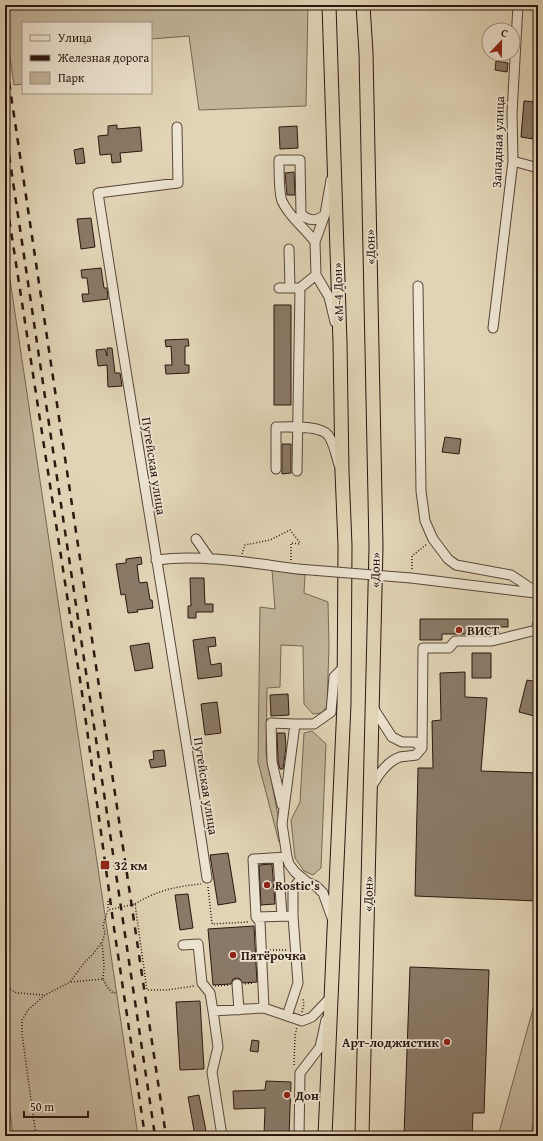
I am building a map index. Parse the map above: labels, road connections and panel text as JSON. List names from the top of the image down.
{
  "streets": {
    "highway": ["«Дон»", "«М-4 Дон»"],
    "street": ["Западная улица", "Путейская улица"]
  },
  "places": {
    "other": [
      "ВИСТ",
      "Rostic's",
      "Пятёрочка",
      "Арт-лоджистик",
      "Дон"
    ],
    "transit": ["32 км"]
  },
  "legend": ["Улица", "Железная дорога", "Парк"],
  "scale_bar": "50 m",
  "north": "top"
}
